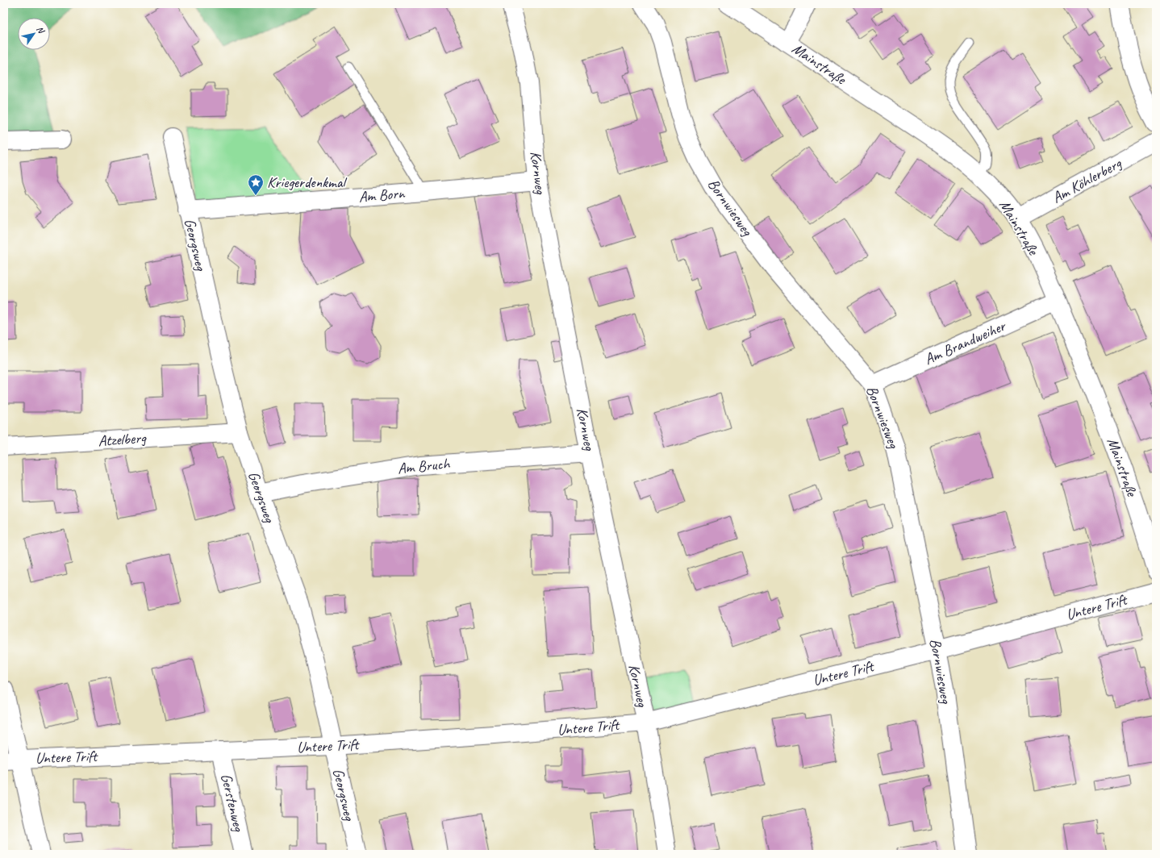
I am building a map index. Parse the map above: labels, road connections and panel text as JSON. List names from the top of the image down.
{
  "streets": {
    "street": [
      "Mainstraße",
      "Kornweg",
      "Am Köhlerberg",
      "Am Born",
      "Bornwiesweg",
      "Georgsweg",
      "Am Brandweiher",
      "Atzelberg",
      "Am Bruch",
      "Untere Trift",
      "Gerstenweg"
    ]
  },
  "crossings": [
    ["Mainstraße", "Am Köhlerberg"],
    ["Mainstraße", "Am Brandweiher"],
    ["Kornweg", "Am Born"],
    ["Kornweg", "Am Bruch"],
    ["Kornweg", "Untere Trift"],
    ["Am Born", "Georgsweg"],
    ["Bornwiesweg", "Am Brandweiher"],
    ["Bornwiesweg", "Untere Trift"],
    ["Georgsweg", "Atzelberg"],
    ["Georgsweg", "Am Bruch"],
    ["Georgsweg", "Untere Trift"],
    ["Untere Trift", "Gerstenweg"]
  ],
  "places": {
    "place": ["Kriegerdenkmal"]
  },
  "north": "top right"
}
